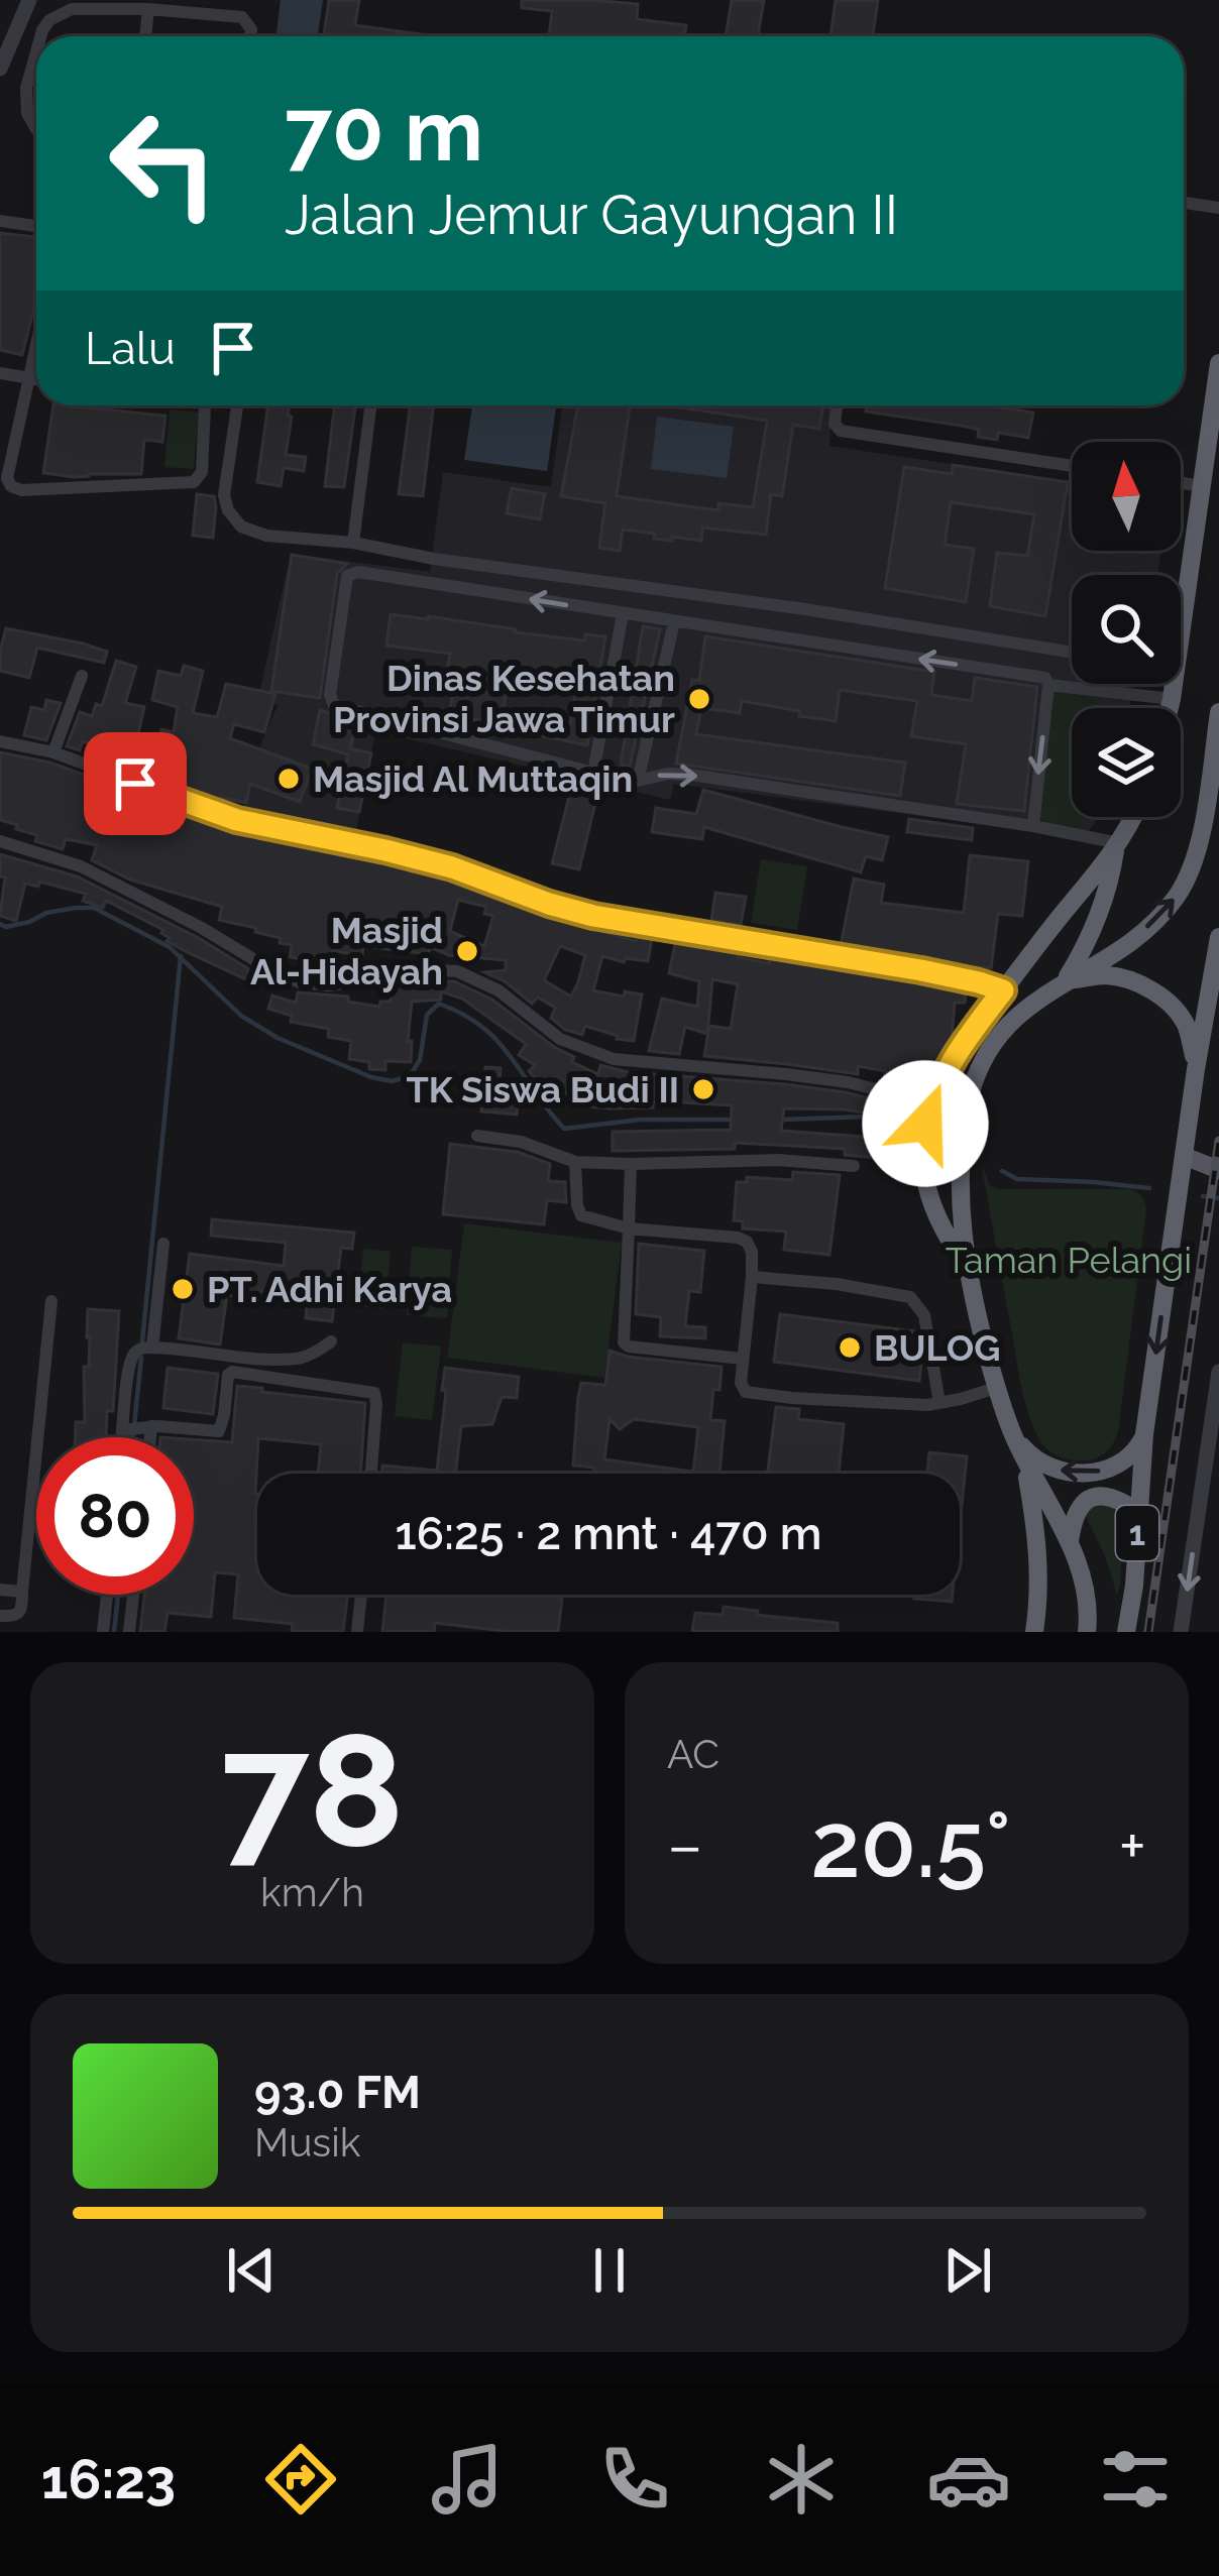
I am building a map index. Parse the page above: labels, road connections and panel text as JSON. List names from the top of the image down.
{
  "streets": {
    "highway": ["1"]
  },
  "parks": ["Taman Pelangi"],
  "places": [
    "Dinas Kesehatan Provinsi Jawa Timur",
    "Masjid Al Muttaqin",
    "Masjid Al-Hidayah",
    "TK Siswa Budi II",
    "PT. Adhi Karya",
    "BULOG"
  ],
  "north": "top",
  "page": {
    "turn": ["70 m", "Jalan Jemur Gayungan II"],
    "then": "Lalu",
    "limit": "80",
    "trip": "16:25 · 2 mnt · 470 m",
    "tile": [
      ["78", "km/h"],
      "AC"
    ],
    "heat": ["−", "20.5°", "+"],
    "song": ["93.0 FM", "Musik"],
    "tabs": "16:23"
  }
}
